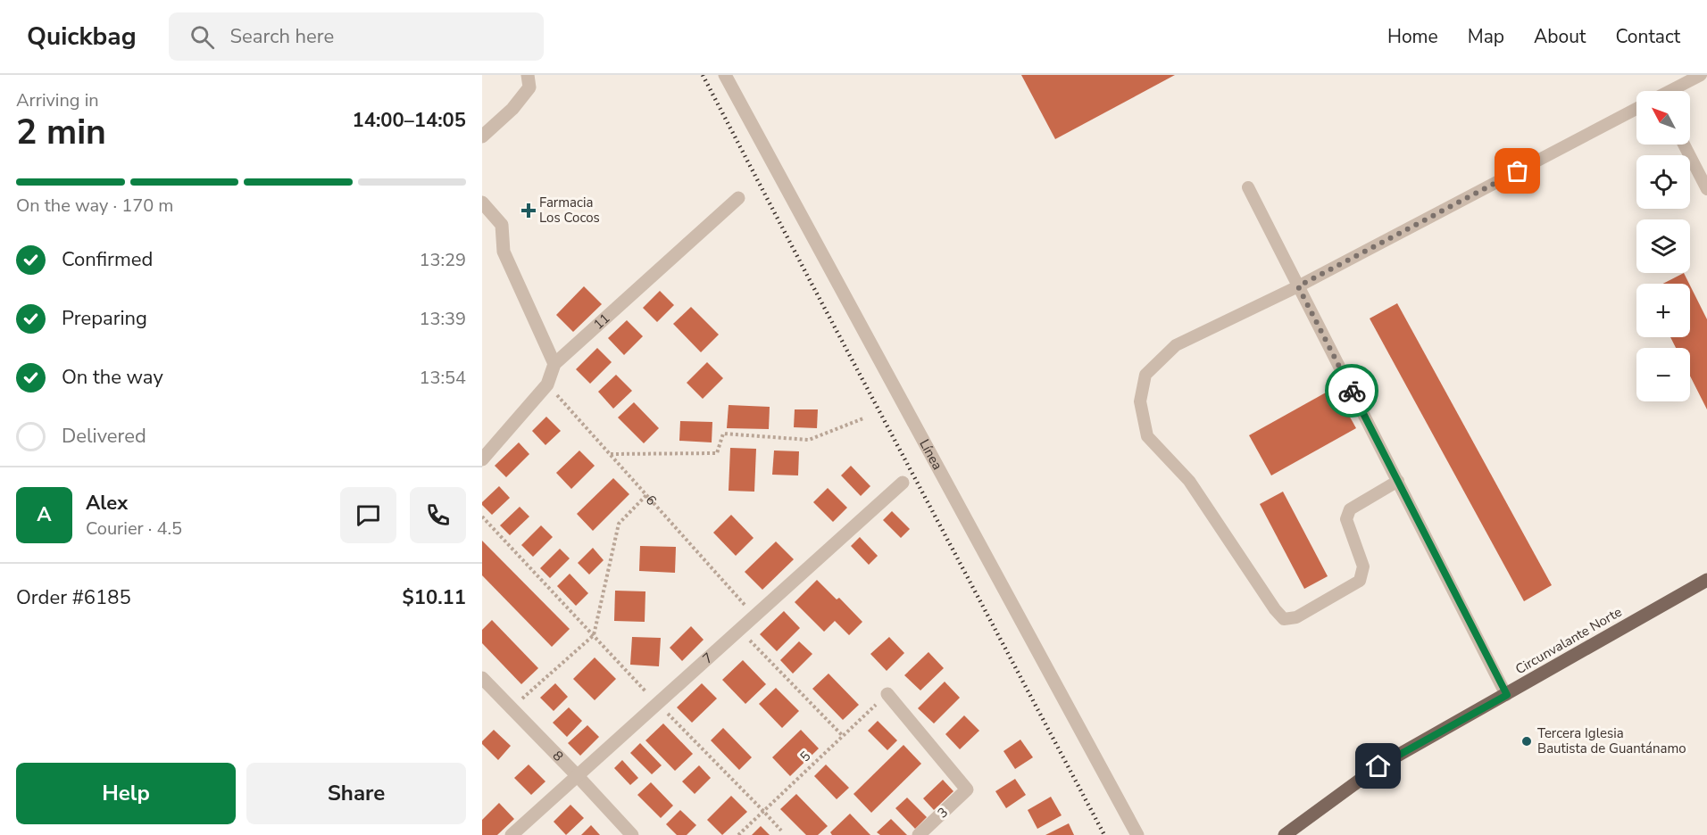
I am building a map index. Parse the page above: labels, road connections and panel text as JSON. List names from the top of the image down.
{
  "streets": {
    "main road": ["Circunvalante Norte"],
    "street": [
      "11",
      "Línea",
      "7",
      "8",
      "3"
    ],
    "path": ["6", "5"]
  },
  "crossings": [
    ["6", "7"],
    ["7", "8"],
    ["5", "3"]
  ],
  "places": {
    "health": ["Farmacia Los Cocos"],
    "other": ["Tercera Iglesia Bautista de Guantánamo"]
  },
  "north": "top left",
  "page": {
    "header": "Quickbag",
    "search": "Search here",
    "nav": [
      "Home",
      "Map",
      "About",
      "Contact"
    ],
    "heading": ["2 min", "Arriving in", "14:00–14:05"],
    "panel": [
      "Alex",
      "Courier · 4.5",
      "Order #6185",
      "$10.11"
    ],
    "map_buttons": ["+", "−"],
    "bar": "On the way · 170 m",
    "list": [
      ["Confirmed", "13:29"],
      ["Preparing", "13:39"],
      ["On the way", "13:54"],
      "Delivered"
    ],
    "round": "A",
    "buttons": ["Help", "Share"]
  }
}
